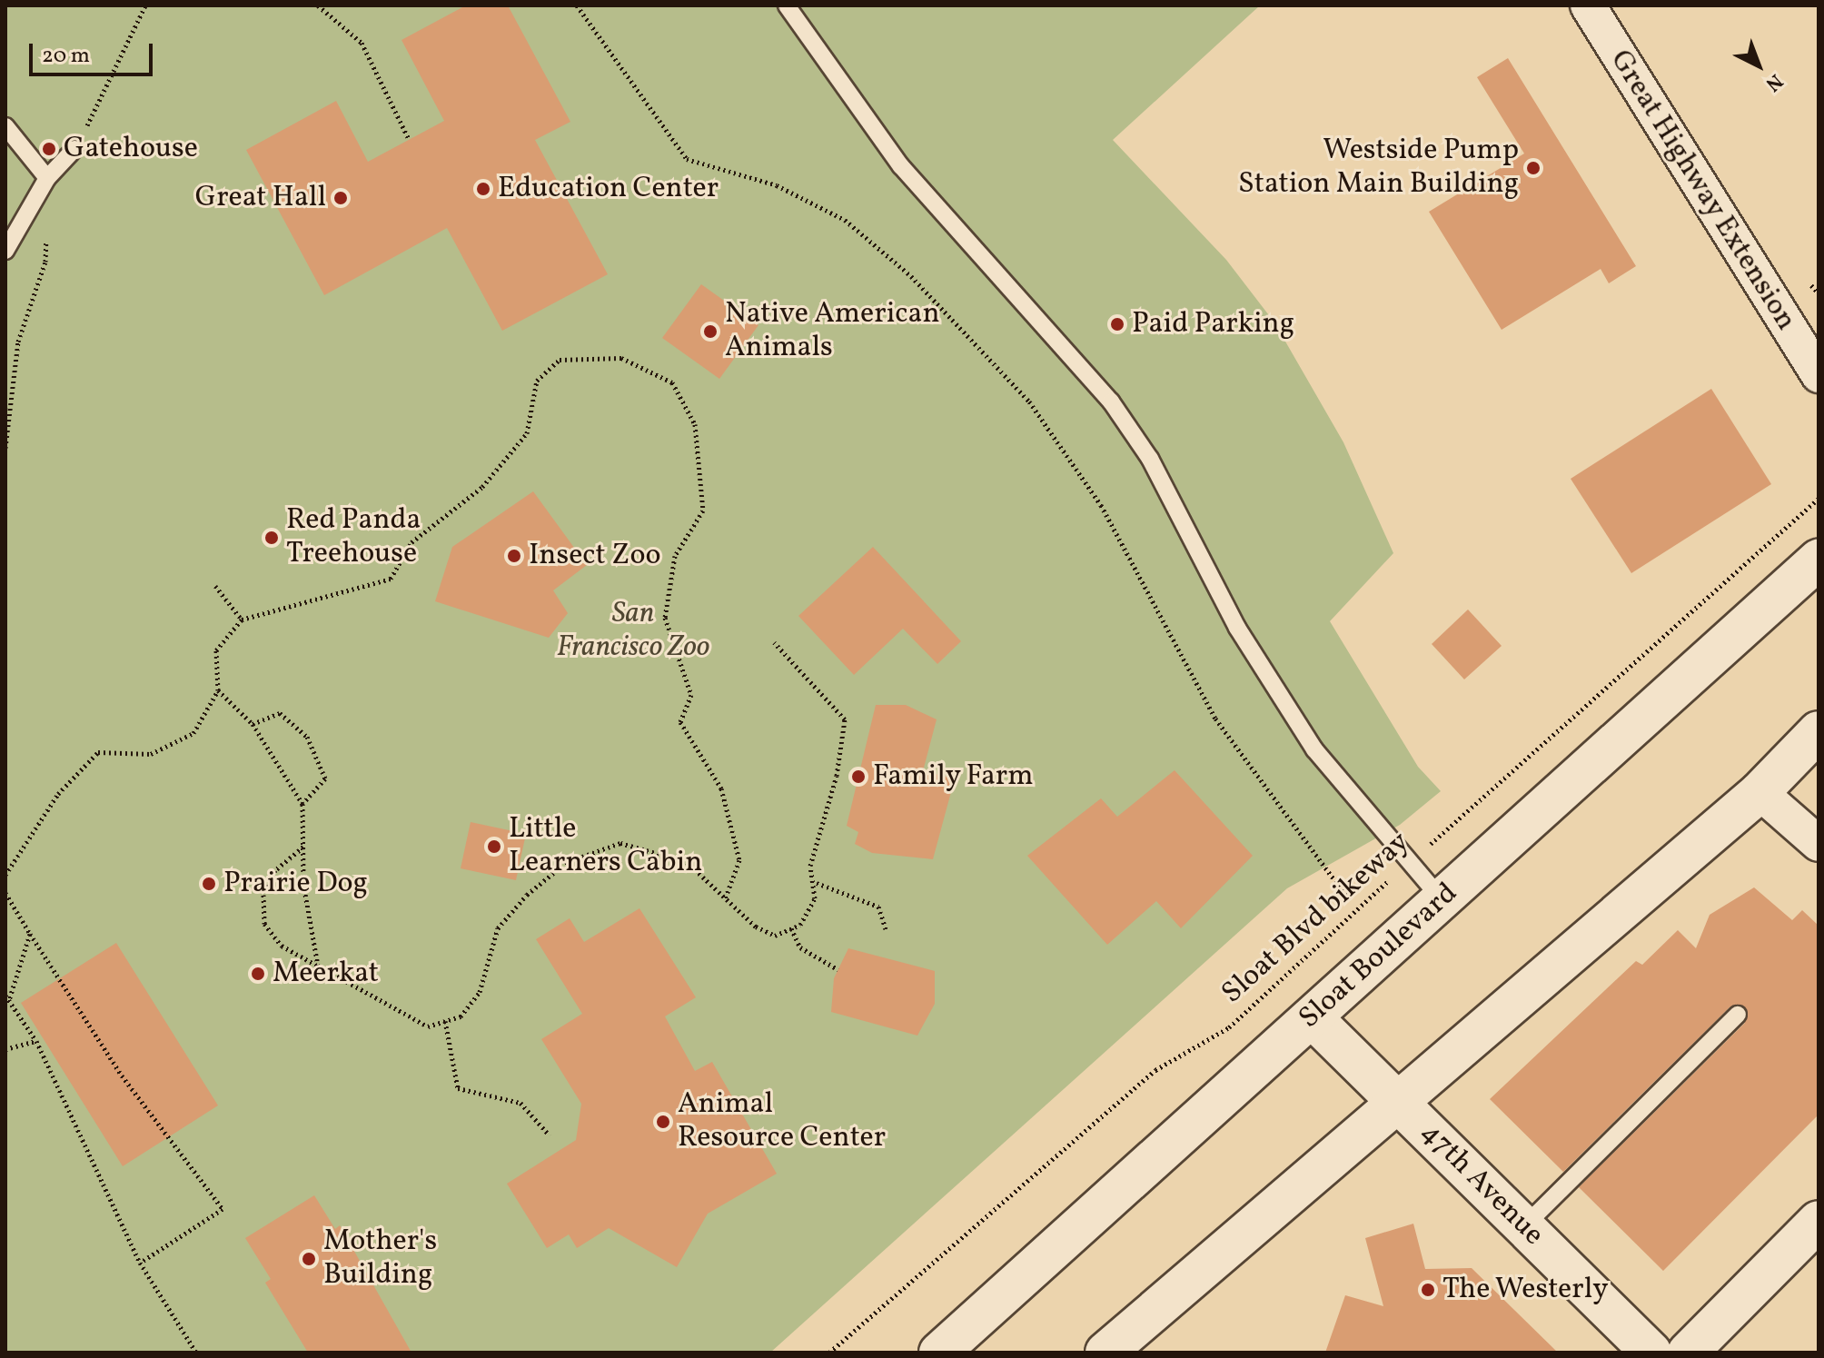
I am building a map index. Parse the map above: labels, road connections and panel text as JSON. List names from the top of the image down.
{
  "streets": {
    "street": ["Great Highway Extension", "Sloat Boulevard", "47th Avenue"],
    "path": ["Sloat Blvd bikeway"]
  },
  "crossings": [
    ["Sloat Boulevard", "47th Avenue"]
  ],
  "parks": ["San Francisco Zoo"],
  "places": [
    "Gatehouse",
    "Westside Pump Station Main Building",
    "Education Center",
    "Great Hall",
    "Paid Parking",
    "Native American Animals",
    "Red Panda Treehouse",
    "Insect Zoo",
    "Family Farm",
    "Little Learners Cabin",
    "Prairie Dog",
    "Meerkat",
    "Animal Resource Center",
    "Mother's Building",
    "The Westerly"
  ],
  "scale_bar": "20 m",
  "north": "bottom right"
}
